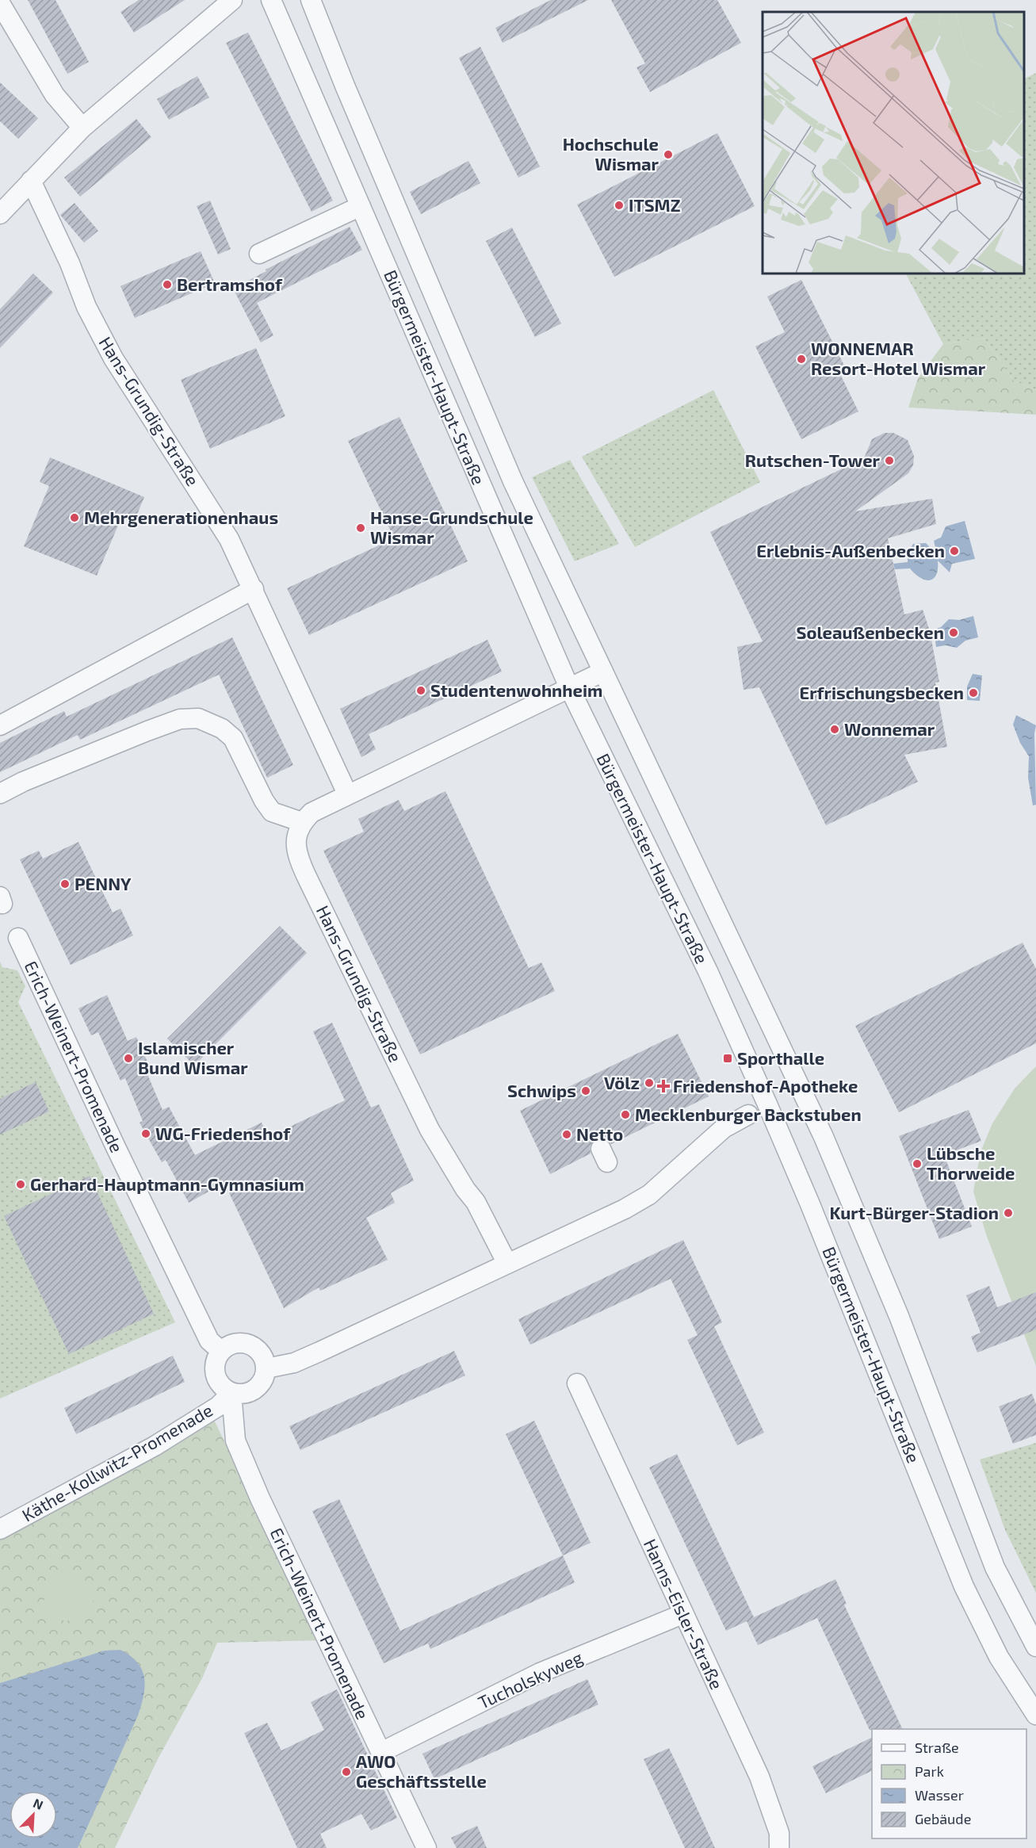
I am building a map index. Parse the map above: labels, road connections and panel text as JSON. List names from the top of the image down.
{
  "streets": {
    "street": [
      "Bürgermeister-Haupt-Straße",
      "Hans-Grundig-Straße",
      "Erich-Weinert-Promenade",
      "Käthe-Kollwitz-Promenade",
      "Hanns-Eisler-Straße",
      "Tucholskyweg"
    ]
  },
  "crossings": [
    ["Erich-Weinert-Promenade", "Käthe-Kollwitz-Promenade"],
    ["Erich-Weinert-Promenade", "Tucholskyweg"],
    ["Hanns-Eisler-Straße", "Tucholskyweg"]
  ],
  "places": {
    "other": [
      "Hochschule Wismar",
      "ITSMZ",
      "Bertramshof",
      "WONNEMAR Resort-Hotel Wismar",
      "Rutschen-Tower",
      "Mehrgenerationenhaus",
      "Hanse-Grundschule Wismar",
      "Erlebnis-Außenbecken",
      "Soleaußenbecken",
      "Studentenwohnheim",
      "Erfrischungsbecken",
      "Wonnemar",
      "PENNY",
      "Islamischer Bund Wismar",
      "Völz",
      "Schwips",
      "Mecklenburger Backstuben",
      "WG-Friedenshof",
      "Netto",
      "Lübsche Thorweide",
      "Gerhard-Hauptmann-Gymnasium",
      "Kurt-Bürger-Stadion",
      "AWO Geschäftsstelle"
    ],
    "transit": ["Sporthalle"],
    "health": ["Friedenshof-Apotheke"]
  },
  "legend": [
    "Straße",
    "Park",
    "Wasser",
    "Gebäude"
  ],
  "north": "top right"
}
